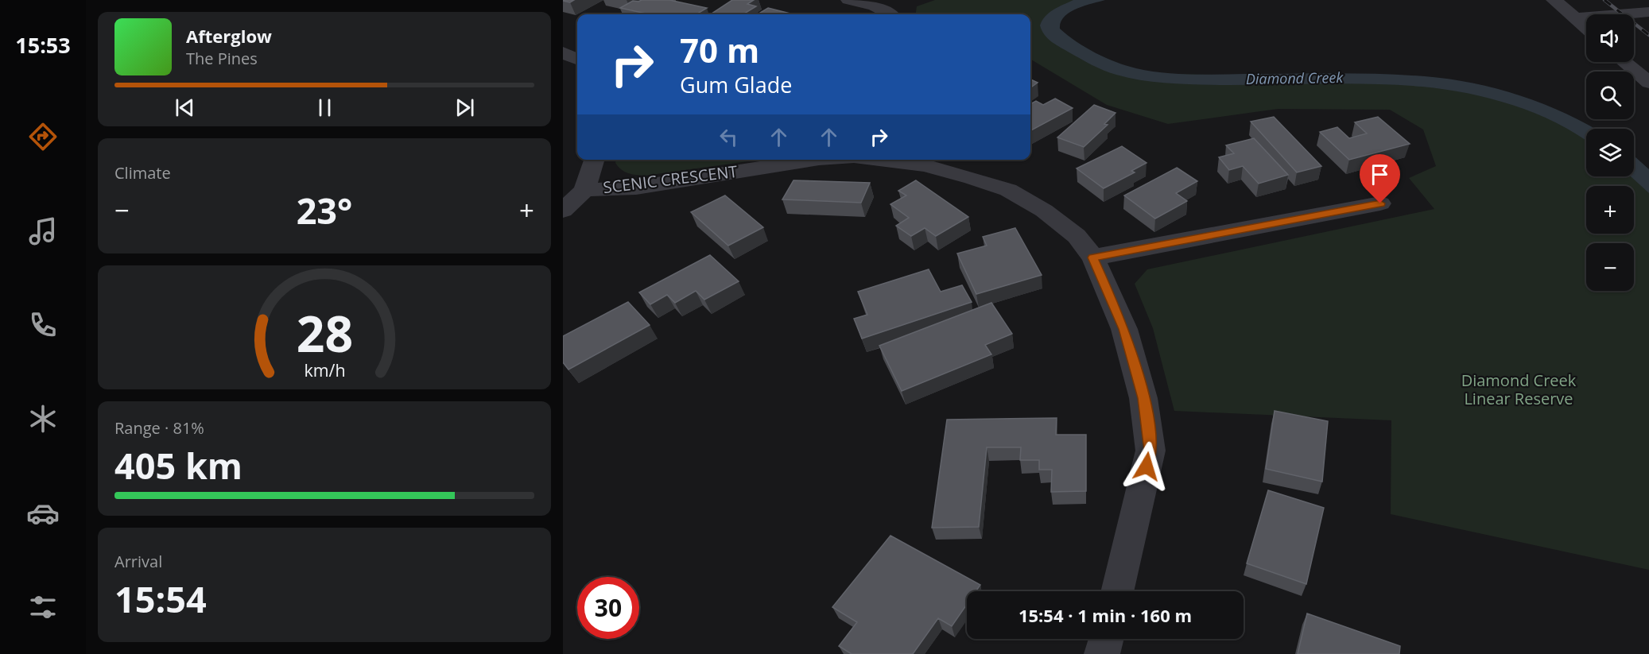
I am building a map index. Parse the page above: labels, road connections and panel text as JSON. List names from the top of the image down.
{
  "streets": {
    "street": ["SCENIC CRESCENT"]
  },
  "water": ["Diamond Creek"],
  "parks": ["Diamond Creek Linear Reserve"],
  "page": {
    "tabs": "15:53",
    "map_buttons": ["+", "−"],
    "turn": ["70 m", "Gum Glade"],
    "song": ["Afterglow", "The Pines"],
    "tile": [
      "Climate",
      ["Range · 81%", "405 km"],
      ["Arrival", "15:54"]
    ],
    "heat": ["−", "23°", "+"],
    "limit": "30",
    "trip": "15:54 · 1 min · 160 m",
    "gauge": ["28", "km/h"]
  }
}
